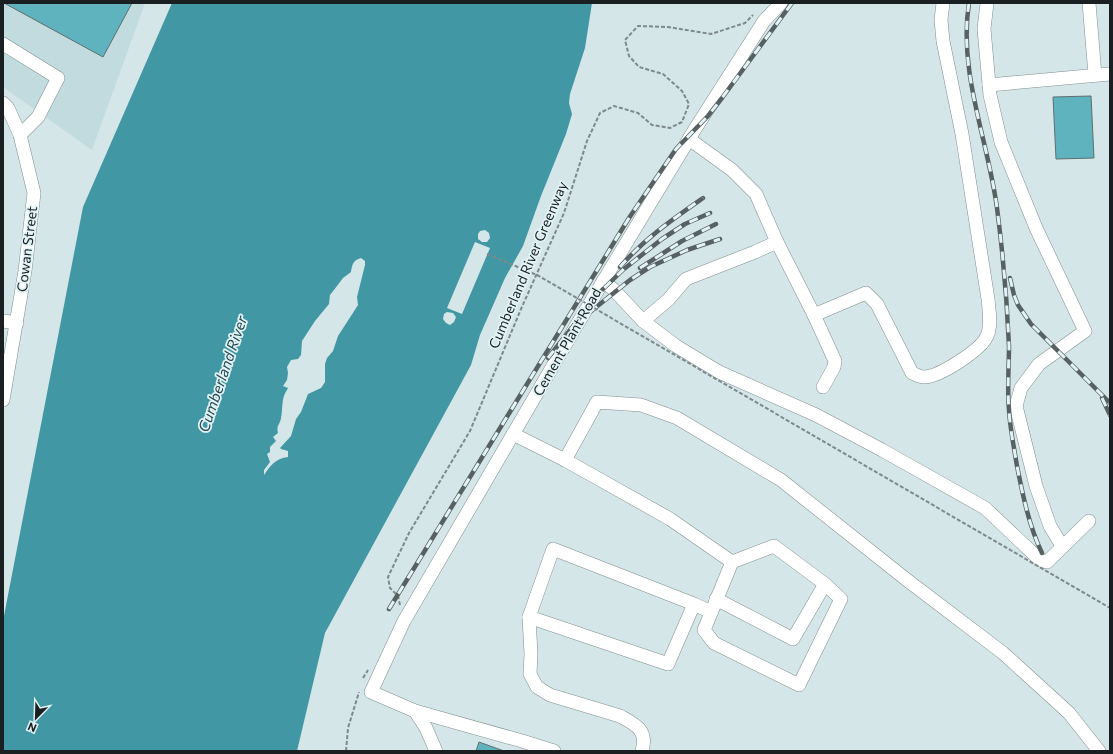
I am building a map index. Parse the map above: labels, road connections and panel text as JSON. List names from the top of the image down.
{
  "streets": {
    "street": ["Cowan Street", "Cement Plant Road"],
    "path": ["Cumberland River Greenway"]
  },
  "water": ["Cumberland River"],
  "north": "bottom left"
}
